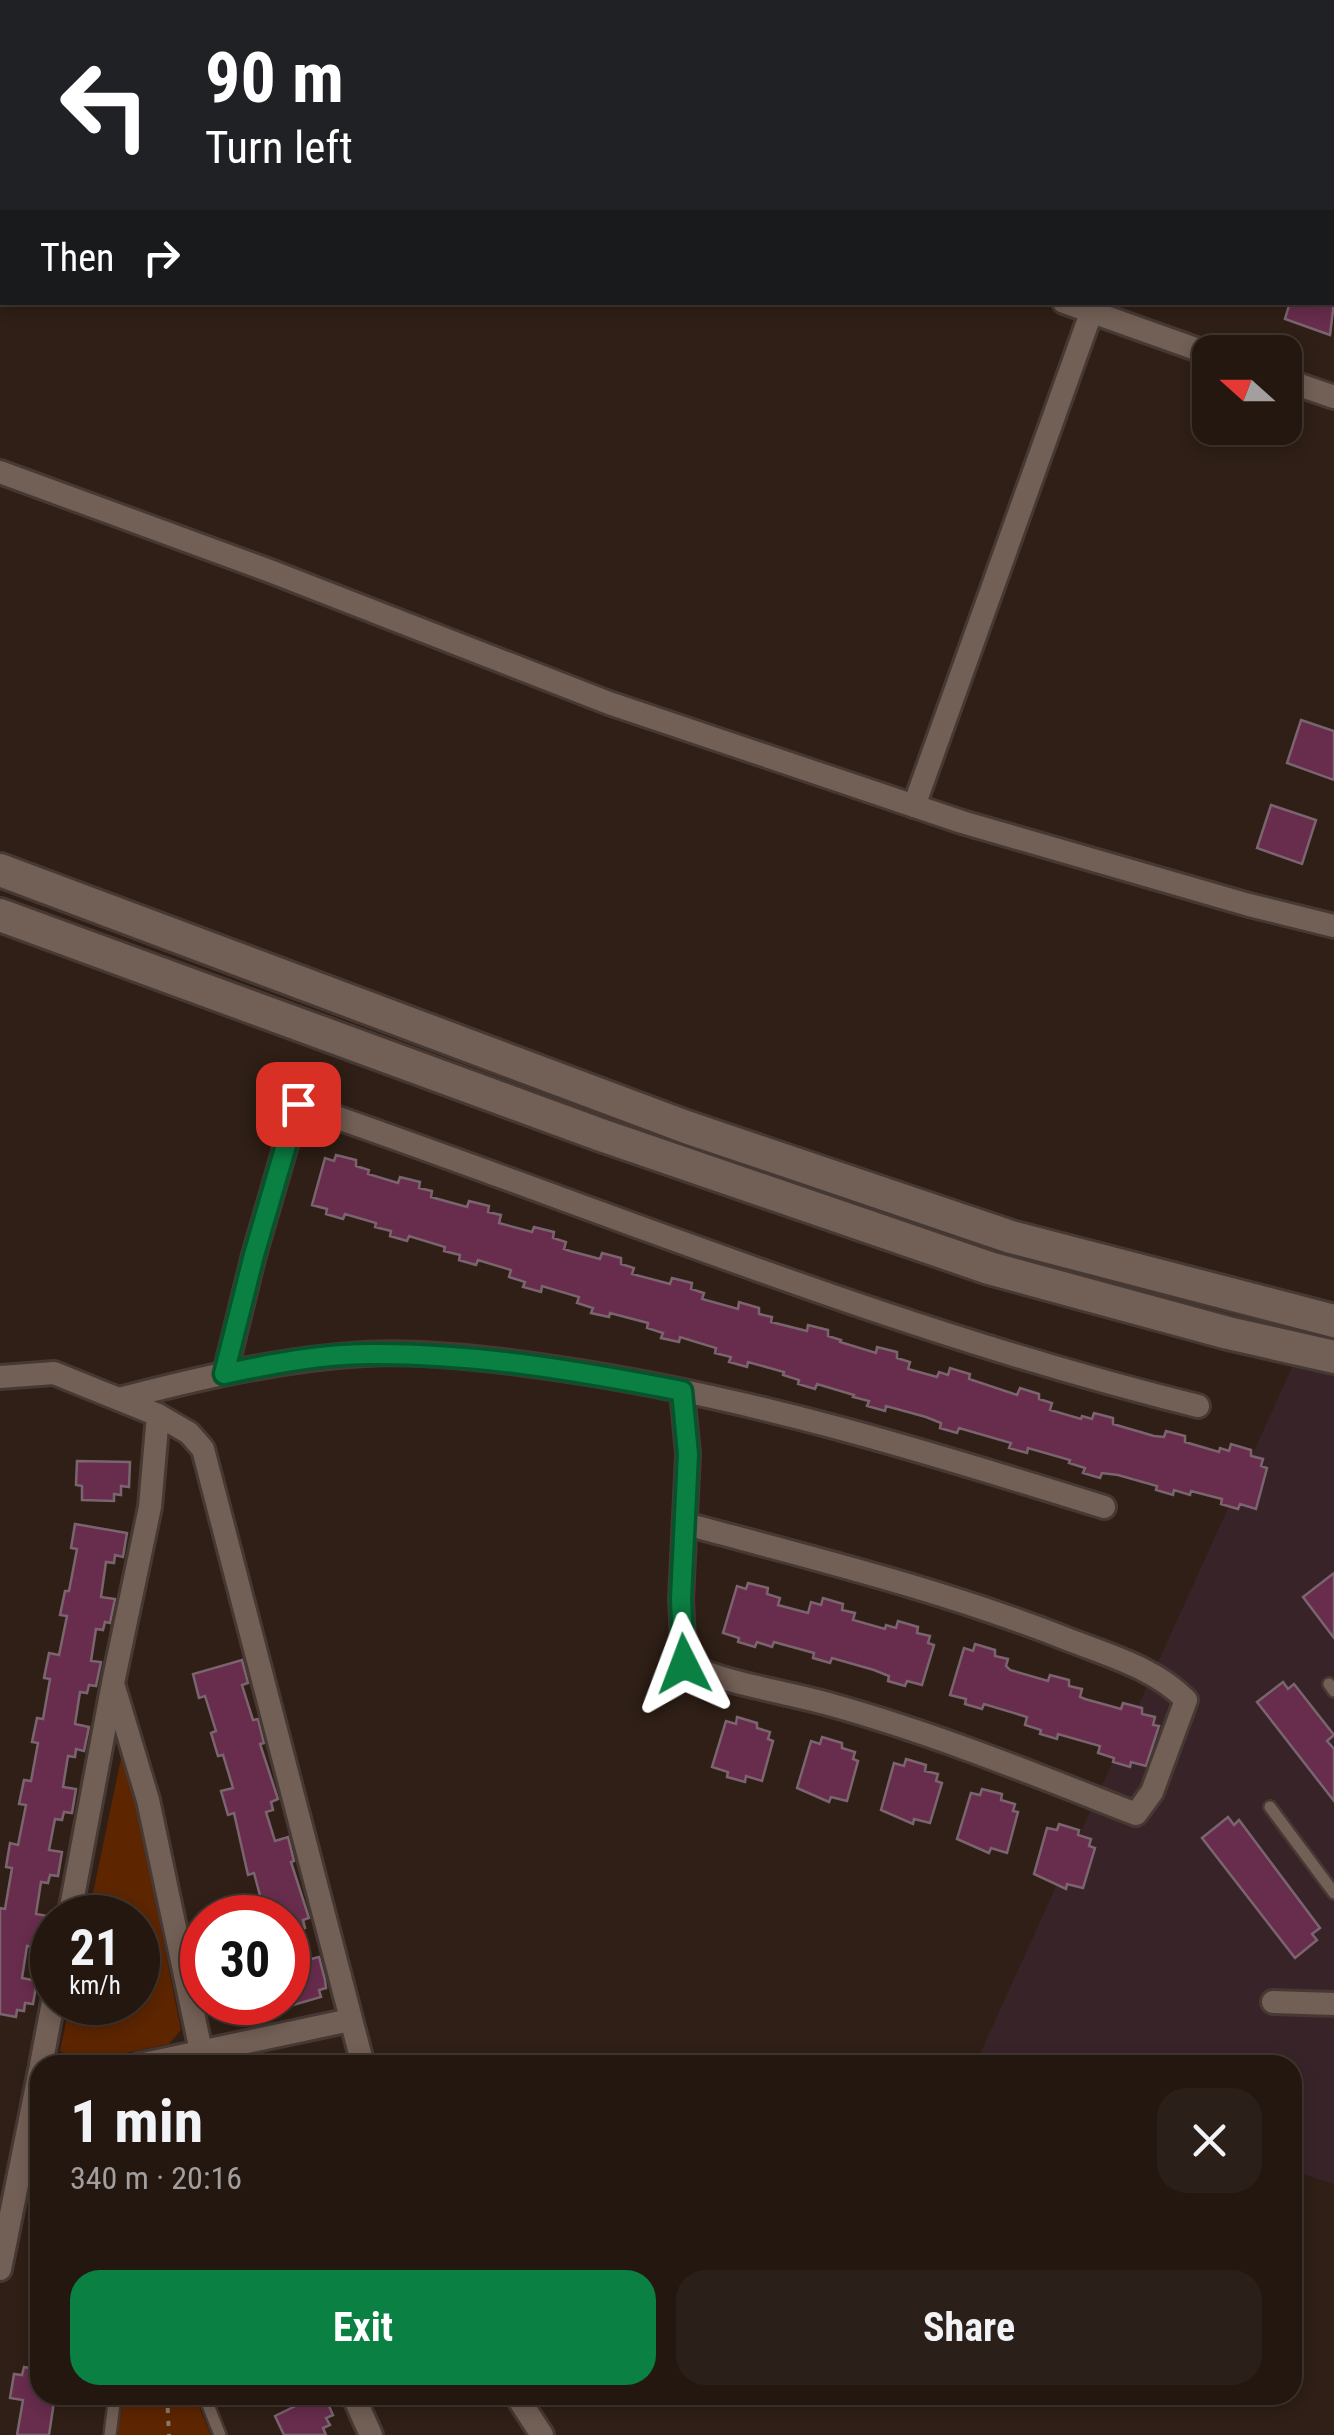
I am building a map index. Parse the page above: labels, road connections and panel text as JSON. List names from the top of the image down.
{
  "north": "left",
  "page": {
    "turn": ["90 m", "Turn left"],
    "then": "Then",
    "speed": "21 km/h",
    "limit": "30",
    "heading": ["1 min", "340 m · 20:16"],
    "buttons": ["Exit", "Share"]
  }
}
